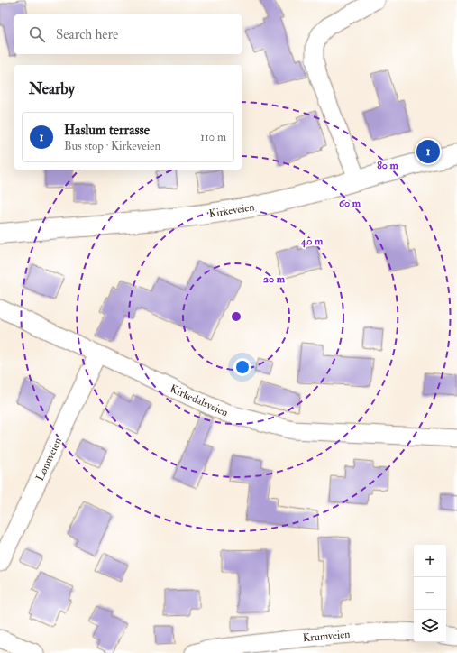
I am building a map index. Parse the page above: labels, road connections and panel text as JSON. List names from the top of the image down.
{
  "streets": {
    "main road": ["Kirkeveien"],
    "street": ["Kirkedalsveien", "Lønnveien", "Krumveien"]
  },
  "crossings": [
    ["Kirkedalsveien", "Lønnveien"]
  ],
  "page": {
    "search": "Search here",
    "heading": "Nearby",
    "list": [
      {
        "mark": "1",
        "name": "Haslum terrasse",
        "note": "Bus stop · Kirkeveien",
        "value": "110 m"
      }
    ],
    "pins": "1",
    "map_buttons": ["+", "−"]
  },
  "rings": [
    "80 m",
    "60 m",
    "40 m",
    "20 m"
  ]
}
